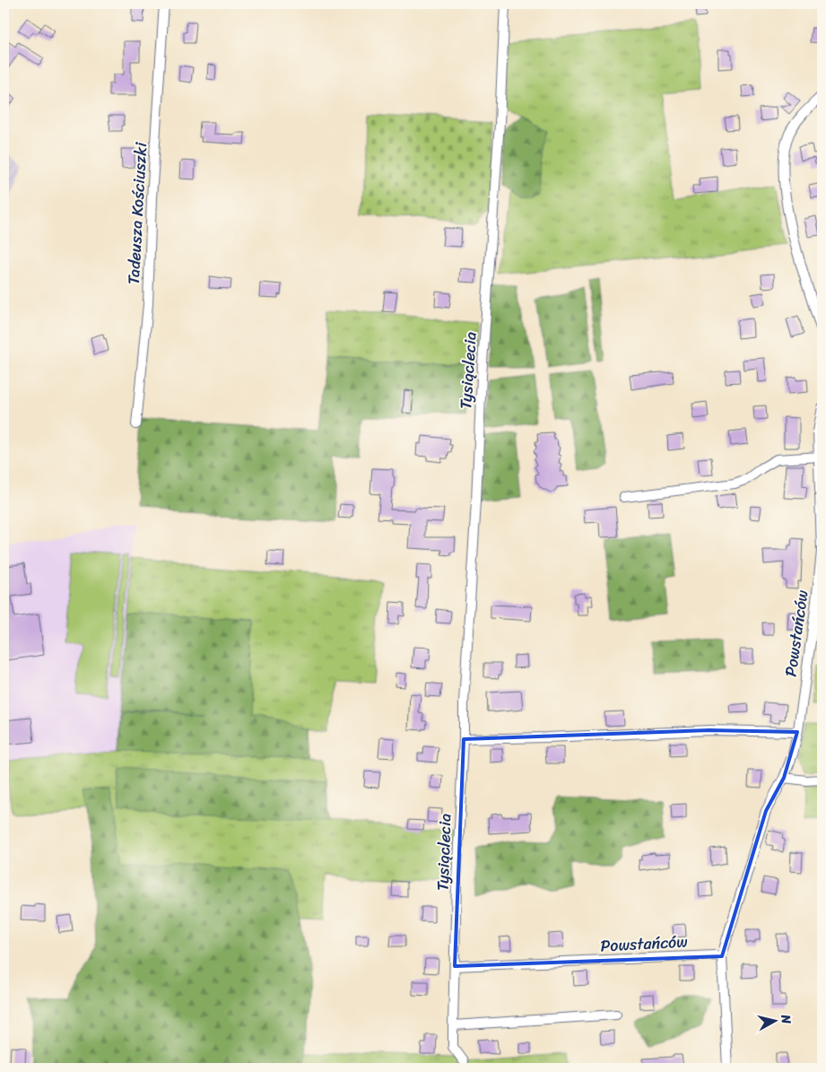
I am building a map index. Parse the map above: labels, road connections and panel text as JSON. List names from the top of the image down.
{
  "streets": {
    "street": ["Tadeusza Kościuszki", "Tysiąclecia", "Powstańców"]
  },
  "crossings": [
    ["Tysiąclecia", "Powstańców"]
  ],
  "north": "right"
}
